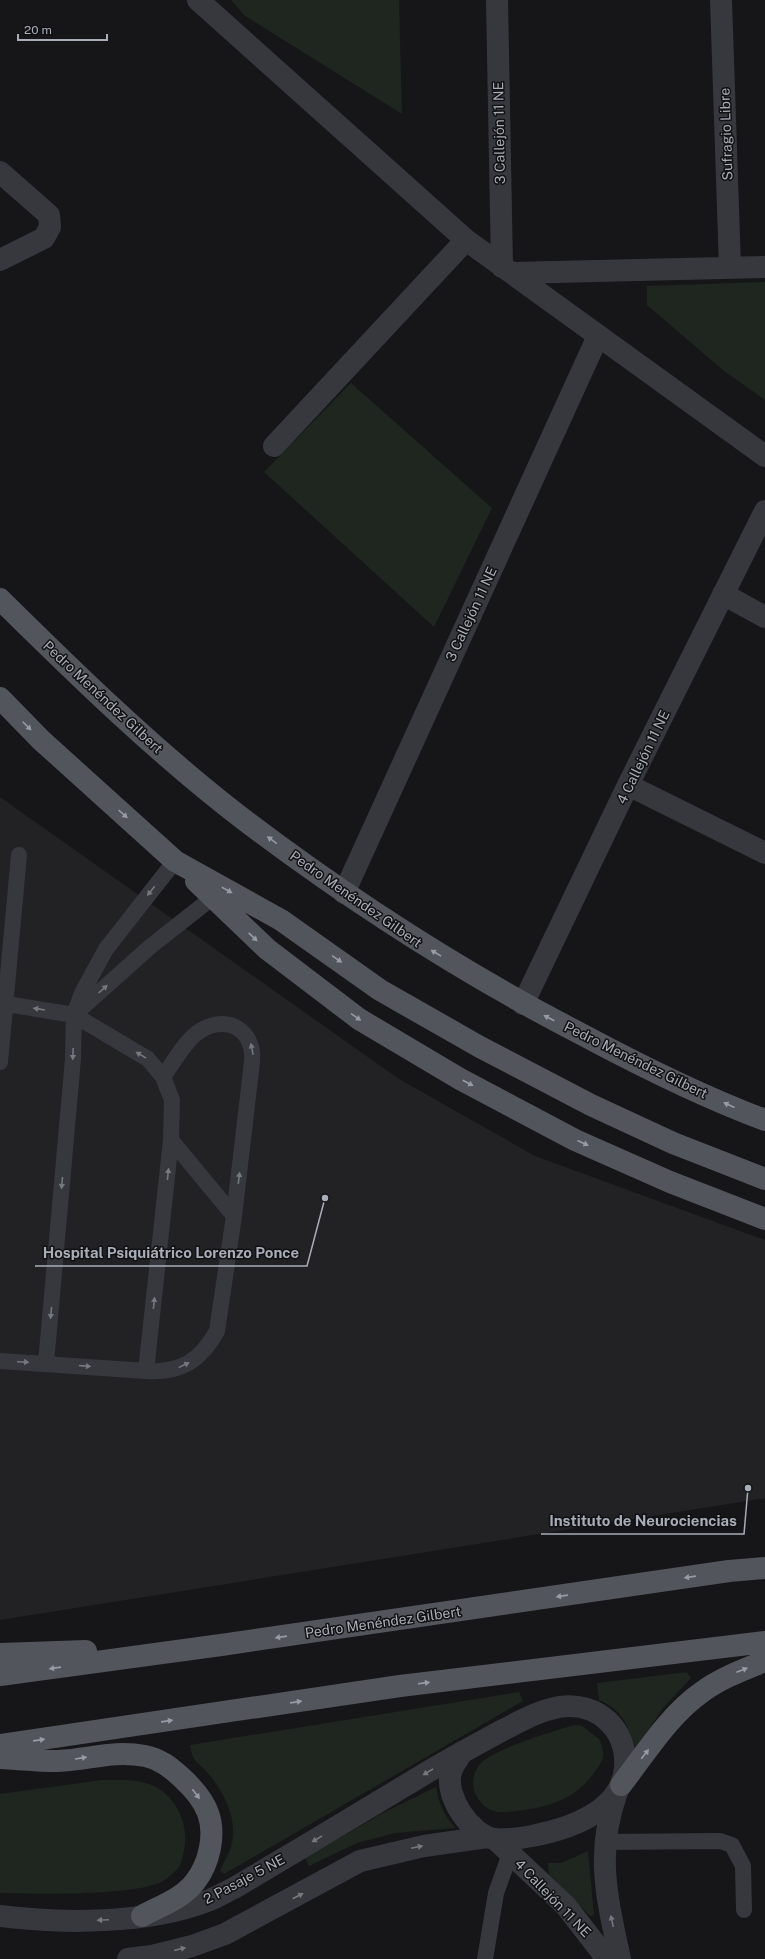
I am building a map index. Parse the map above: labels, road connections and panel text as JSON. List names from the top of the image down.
{
  "streets": {
    "main road": ["Pedro Menéndez Gilbert"],
    "street": [
      "3 Callejón 11 NE",
      "Sufragio Libre",
      "4 Callejón 11 NE",
      "2 Pasaje 5 NE"
    ]
  },
  "crossings": [
    ["3 Callejón 11 NE", "Pedro Menéndez Gilbert"],
    ["Pedro Menéndez Gilbert", "4 Callejón 11 NE"],
    ["4 Callejón 11 NE", "2 Pasaje 5 NE"]
  ],
  "places": ["Hospital Psiquiátrico Lorenzo Ponce", "Instituto de Neurociencias"],
  "scale_bar": "20 m"
}
